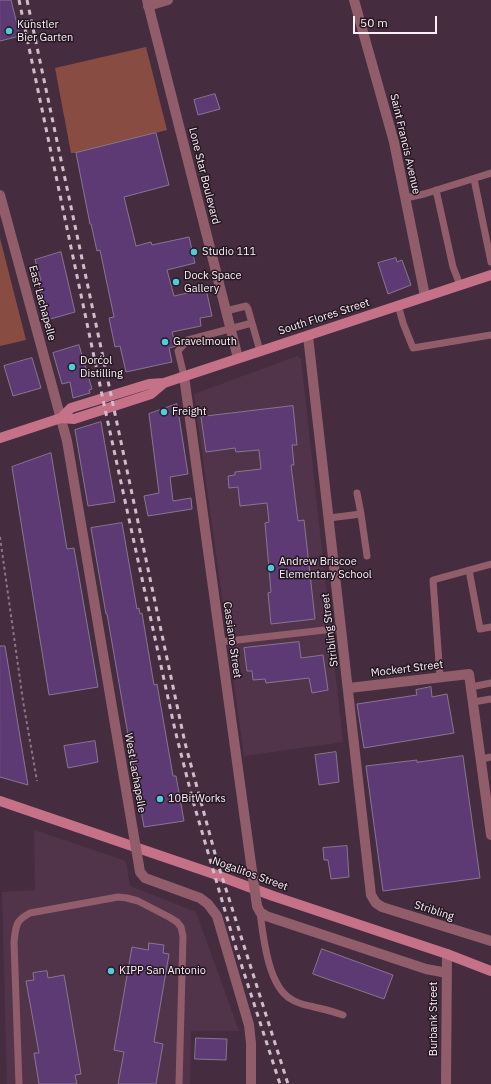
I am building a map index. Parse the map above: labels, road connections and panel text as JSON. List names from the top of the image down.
{
  "streets": {
    "main road": ["South Flores Street", "Nogalitos Street"],
    "street": [
      "Saint Francis Avenue",
      "Lone Star Boulevard",
      "East Lachapelle",
      "Stribling Street",
      "Cassiano Street",
      "Mockert Street",
      "West Lachapelle",
      "Stribling",
      "Burbank Street"
    ]
  },
  "crossings": [
    ["Saint Francis Avenue", "South Flores Street"],
    ["Lone Star Boulevard", "South Flores Street"],
    ["East Lachapelle", "South Flores Street"],
    ["East Lachapelle", "West Lachapelle"],
    ["South Flores Street", "Stribling Street"],
    ["South Flores Street", "Cassiano Street"],
    ["South Flores Street", "West Lachapelle"],
    ["Stribling Street", "Mockert Street"],
    ["Stribling Street", "Stribling"],
    ["Nogalitos Street", "Burbank Street"]
  ],
  "places": [
    "Künstler Bier Garten",
    "Studio 111",
    "Dock Space Gallery",
    "Gravelmouth",
    "Dorćol Distilling",
    "Freight",
    "Andrew Briscoe Elementary School",
    "10BitWorks",
    "KIPP San Antonio"
  ],
  "scale_bar": "50 m"
}
